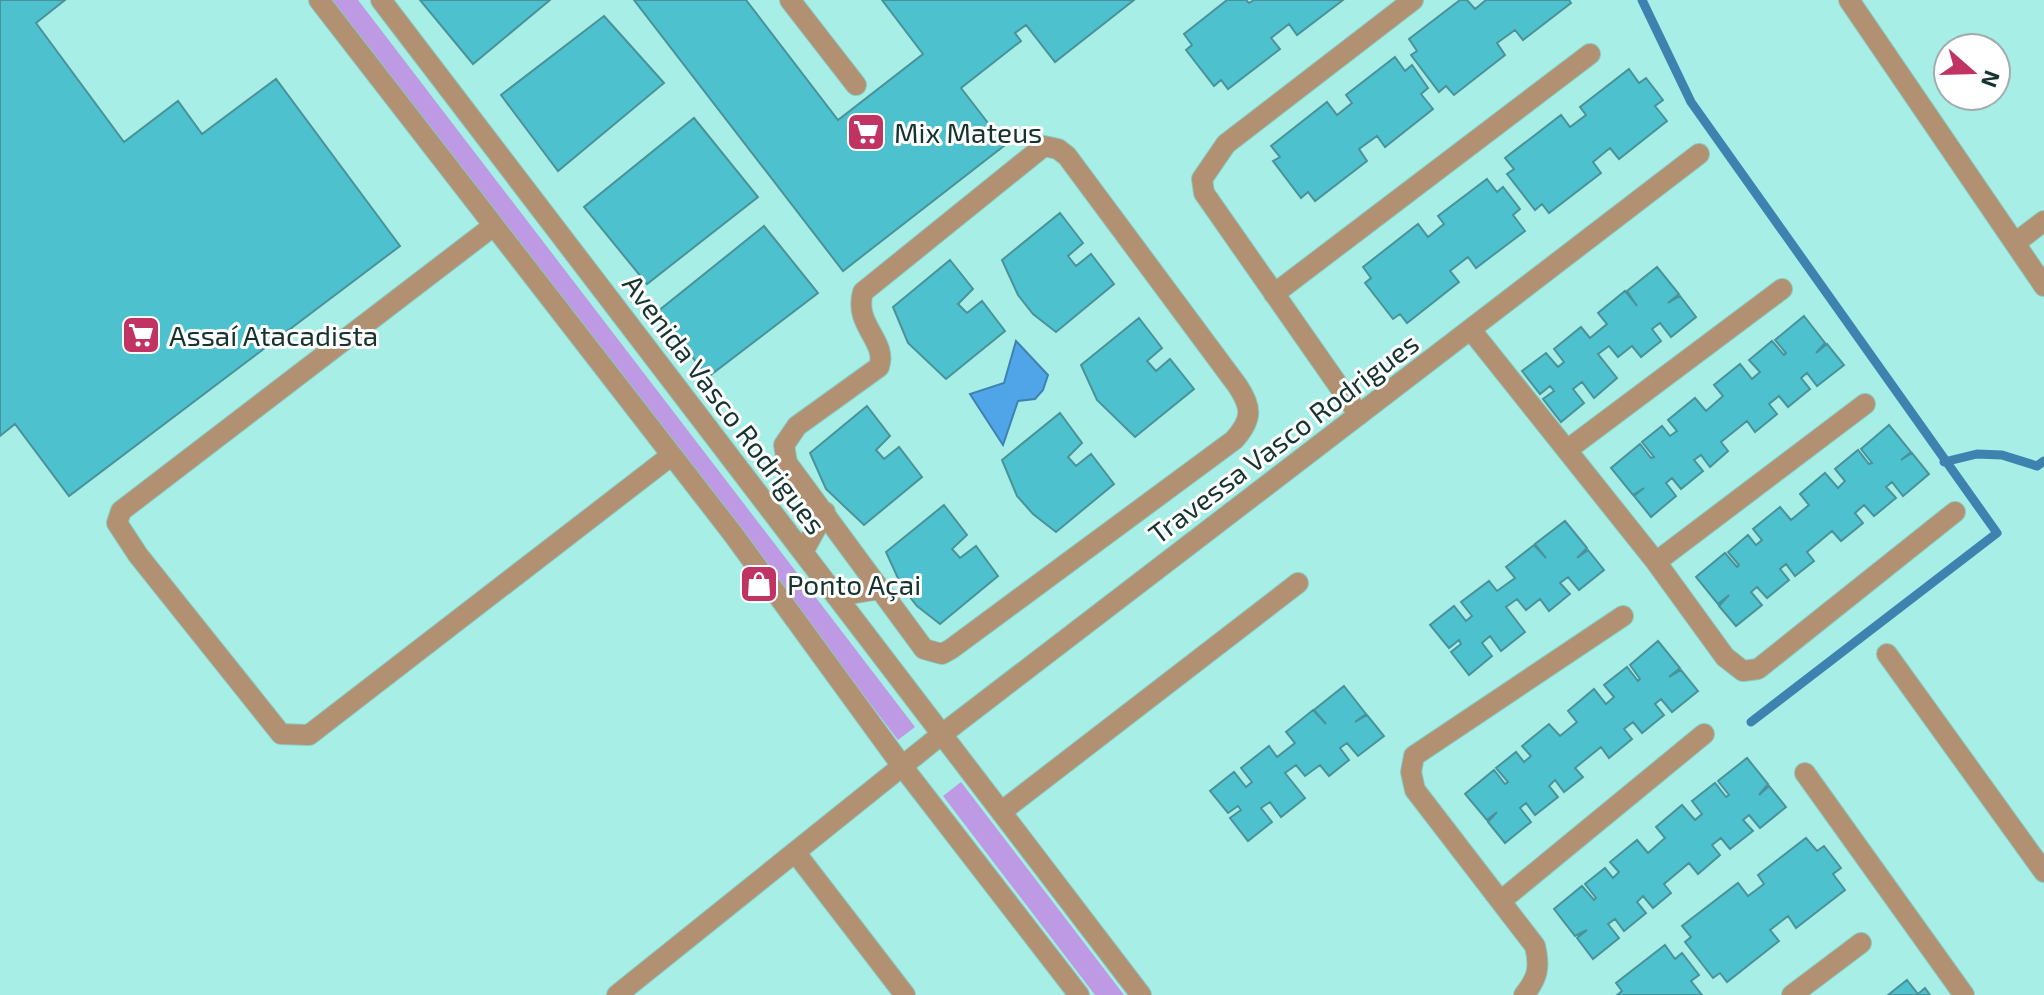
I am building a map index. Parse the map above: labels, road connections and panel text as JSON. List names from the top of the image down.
{
  "streets": {
    "street": ["Avenida Vasco Rodrigues", "Travessa Vasco Rodrigues"]
  },
  "crossings": [
    ["Avenida Vasco Rodrigues", "Travessa Vasco Rodrigues"]
  ],
  "places": {
    "supermarket": ["Mix Mateus", "Assaí Atacadista"],
    "shop": ["Ponto Açai"]
  },
  "north": "right"
}
